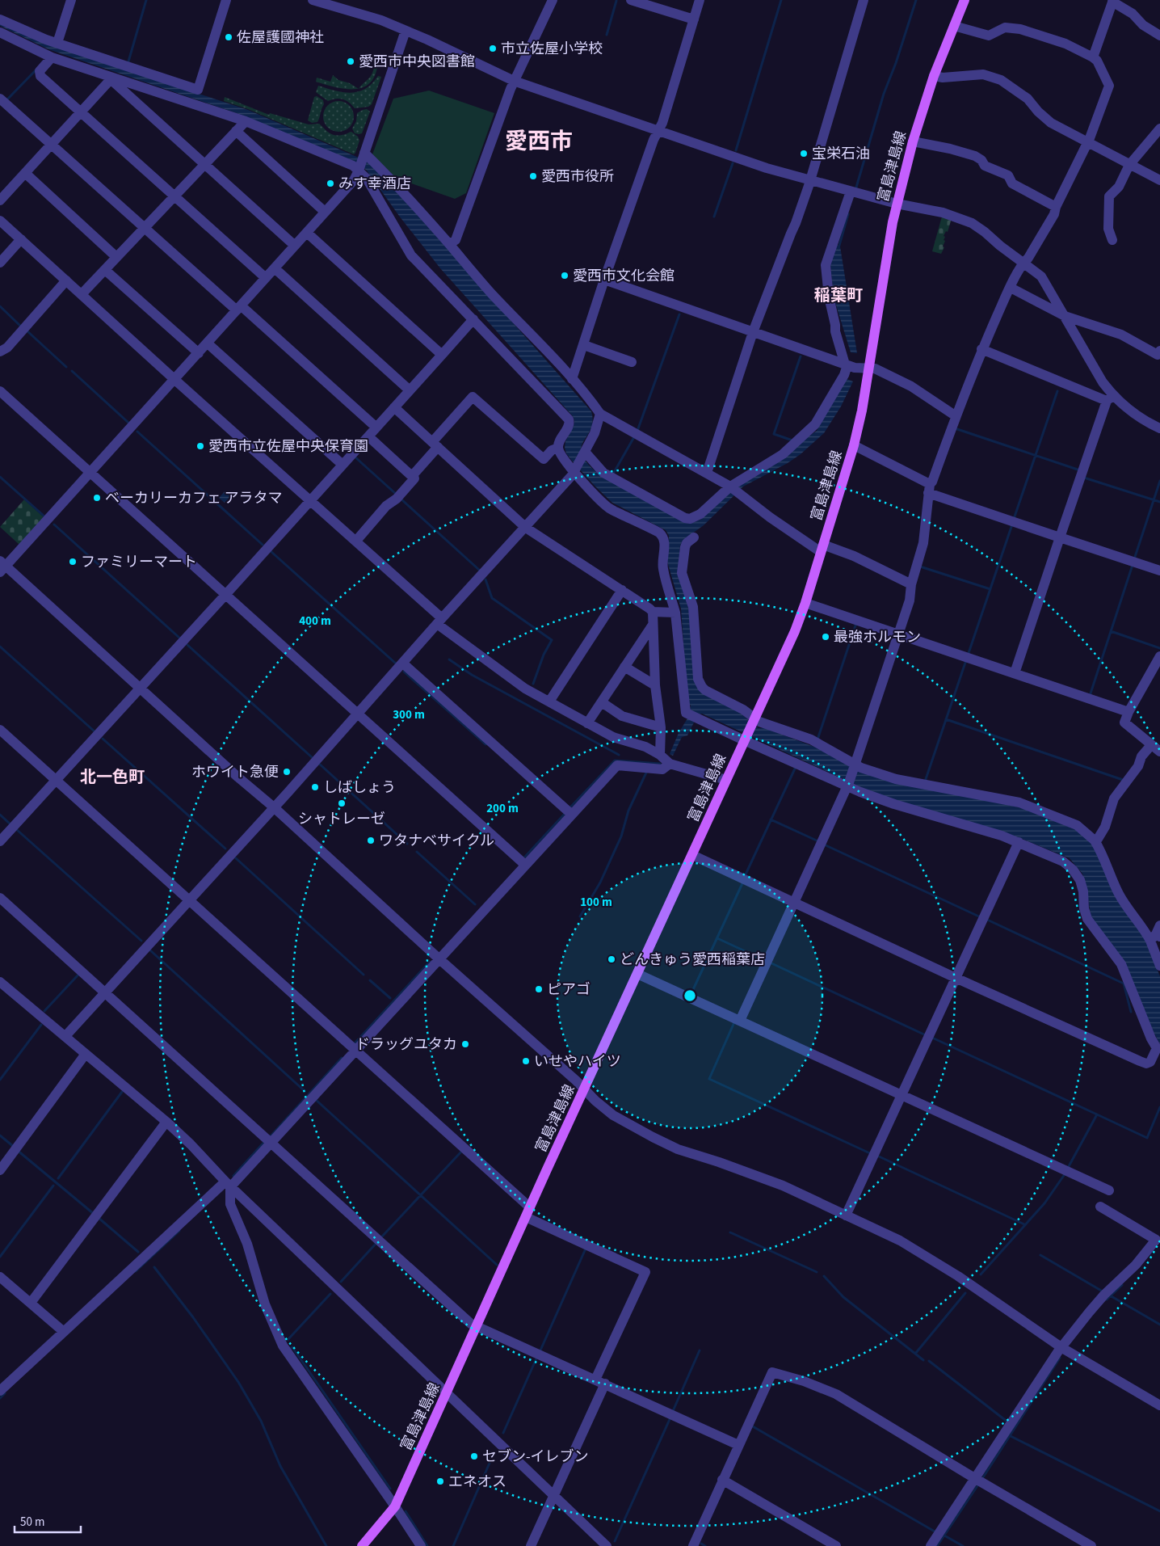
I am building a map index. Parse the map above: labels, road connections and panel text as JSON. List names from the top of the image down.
{
  "streets": {
    "main road": ["富島津島線"]
  },
  "districts": ["愛西市", "稲葉町", "北一色町"],
  "places": [
    "佐屋護國神社",
    "市立佐屋小学校",
    "愛西市中央図書館",
    "宝栄石油",
    "愛西市役所",
    "みす幸酒店",
    "愛西市文化会館",
    "愛西市立佐屋中央保育園",
    "ベーカリーカフェ アラタマ",
    "ファミリーマート",
    "最強ホルモン",
    "ホワイト急便",
    "しばしょう",
    "シャトレーゼ",
    "ワタナベサイクル",
    "どんきゅう愛西稲葉店",
    "ピアゴ",
    "ドラッグユタカ",
    "いせやハイツ",
    "セブン-イレブン",
    "エネオス"
  ],
  "scale_bar": "50 m",
  "rings": [
    "400 m",
    "300 m",
    "200 m",
    "100 m"
  ]
}
